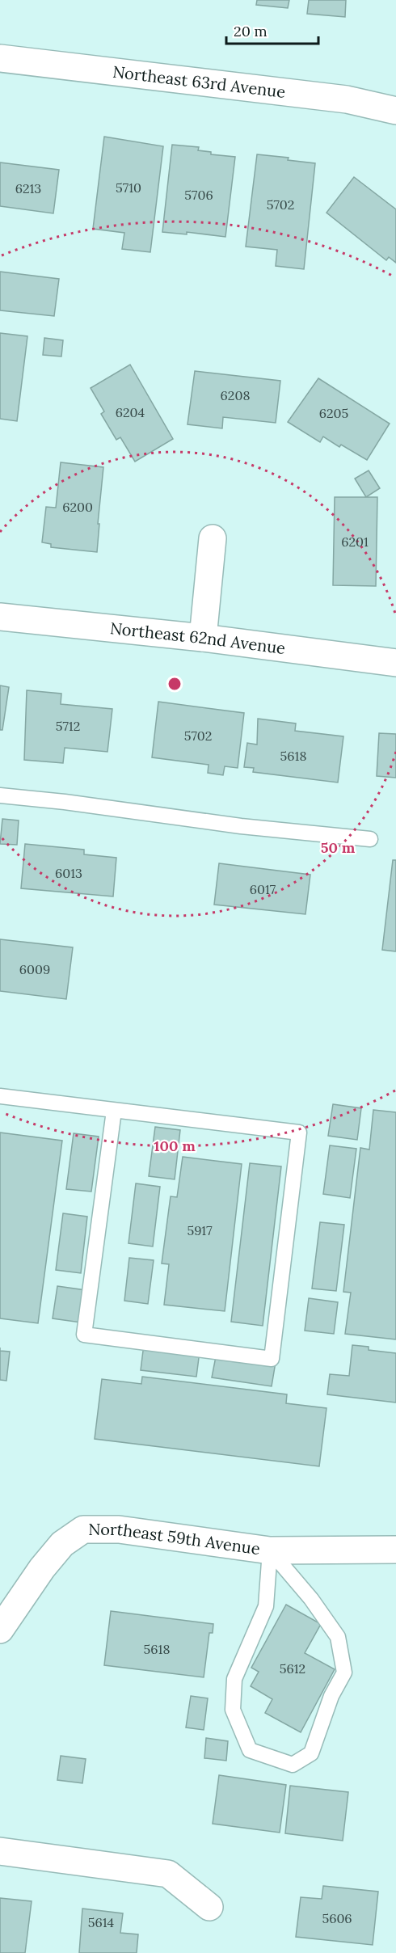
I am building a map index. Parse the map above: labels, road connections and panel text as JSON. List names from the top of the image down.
{
  "streets": {
    "street": ["Northeast 63rd Avenue", "Northeast 62nd Avenue", "Northeast 59th Avenue"]
  },
  "house_numbers": [
    "5710",
    "6213",
    "5706",
    "5702",
    "6208",
    "6204",
    "6205",
    "6200",
    "6201",
    "5712",
    "5702",
    "5618",
    "6013",
    "6017",
    "6009",
    "5917",
    "5618",
    "5612",
    "5606",
    "5614"
  ],
  "scale_bar": "20 m",
  "rings": ["50 m", "100 m"]
}
